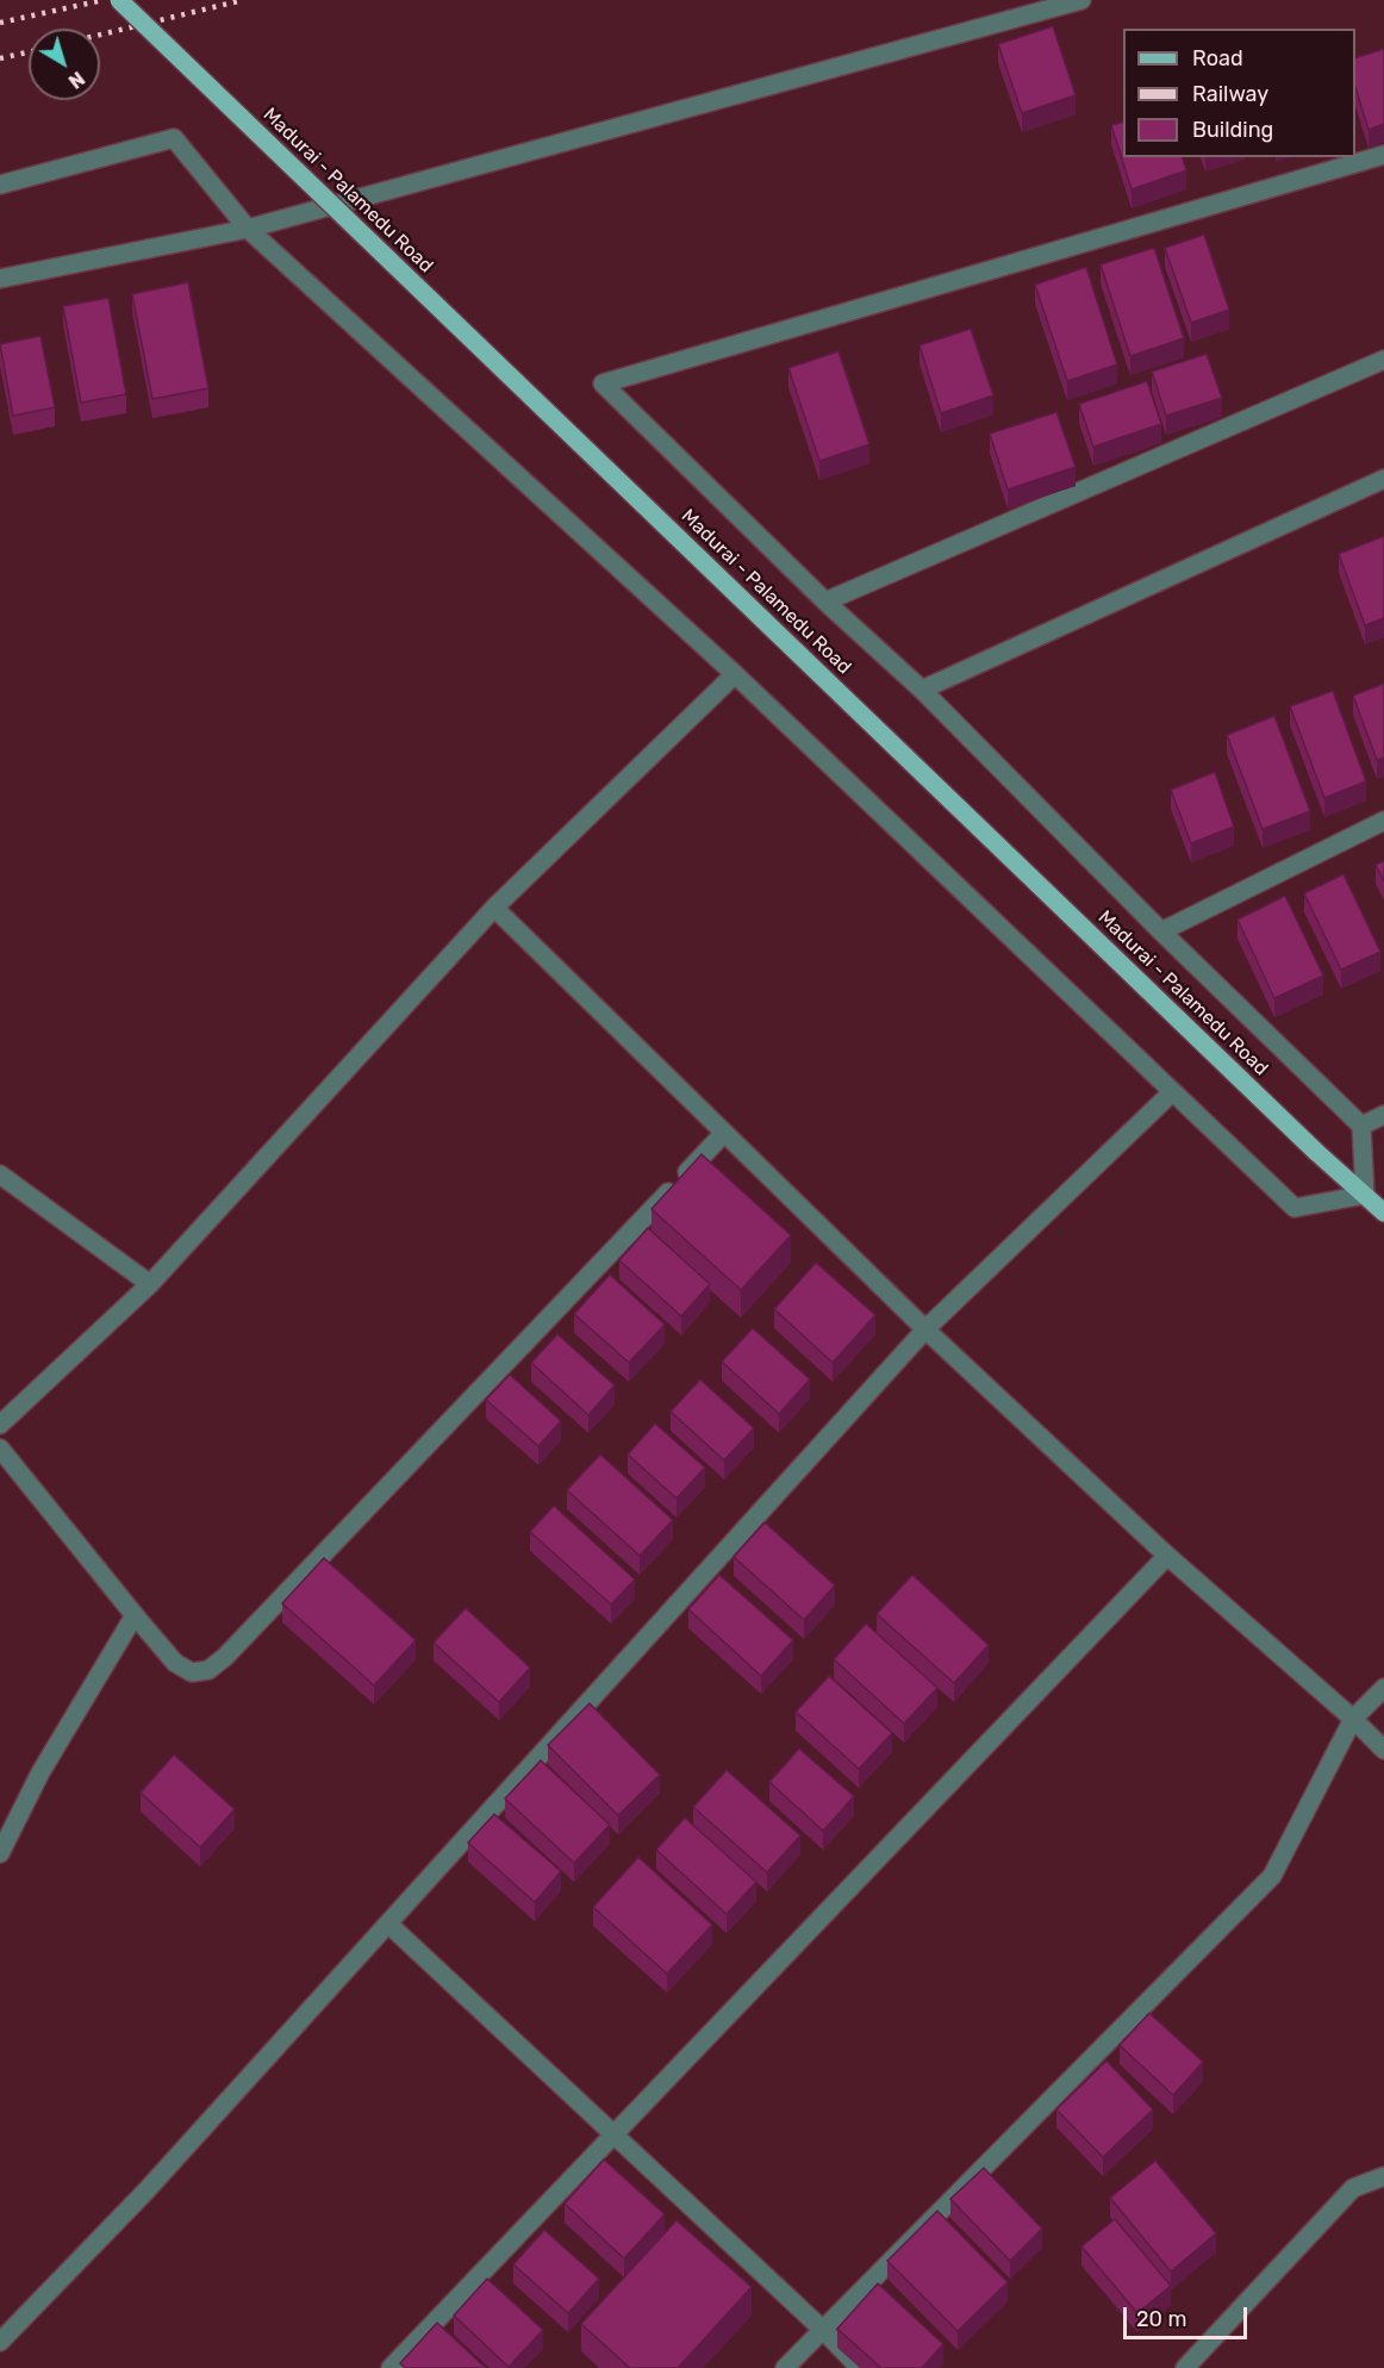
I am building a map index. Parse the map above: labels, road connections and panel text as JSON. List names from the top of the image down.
{
  "streets": {
    "main road": ["Madurai - Palamedu Road"]
  },
  "legend": ["Road", "Railway", "Building"],
  "scale_bar": "20 m",
  "north": "bottom right"
}
